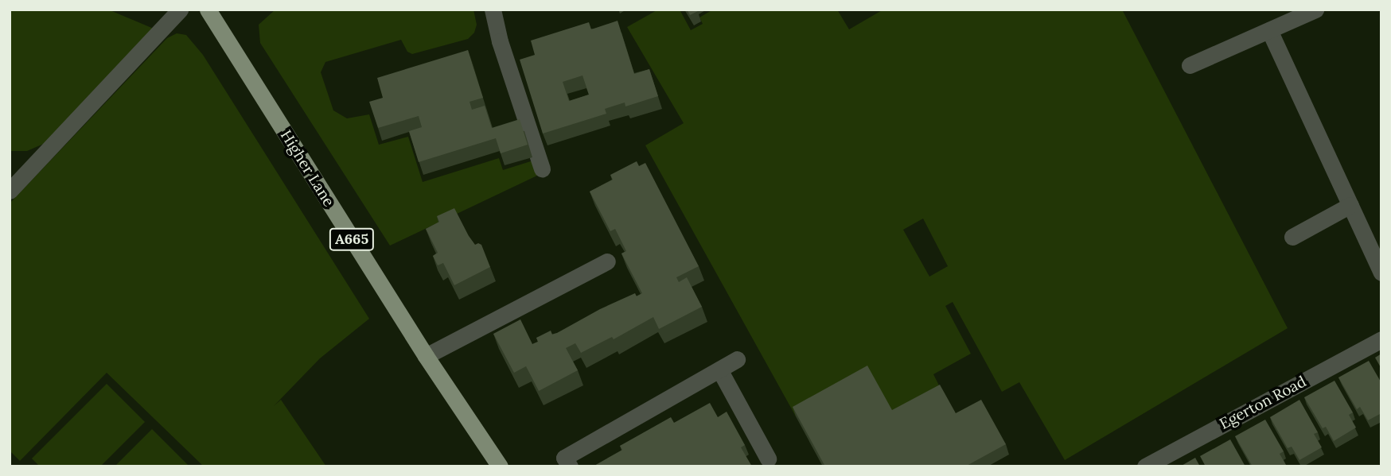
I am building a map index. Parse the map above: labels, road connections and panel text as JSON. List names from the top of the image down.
{
  "streets": {
    "main road": ["Higher Lane", "A665"],
    "street": ["Egerton Road"]
  }
}
